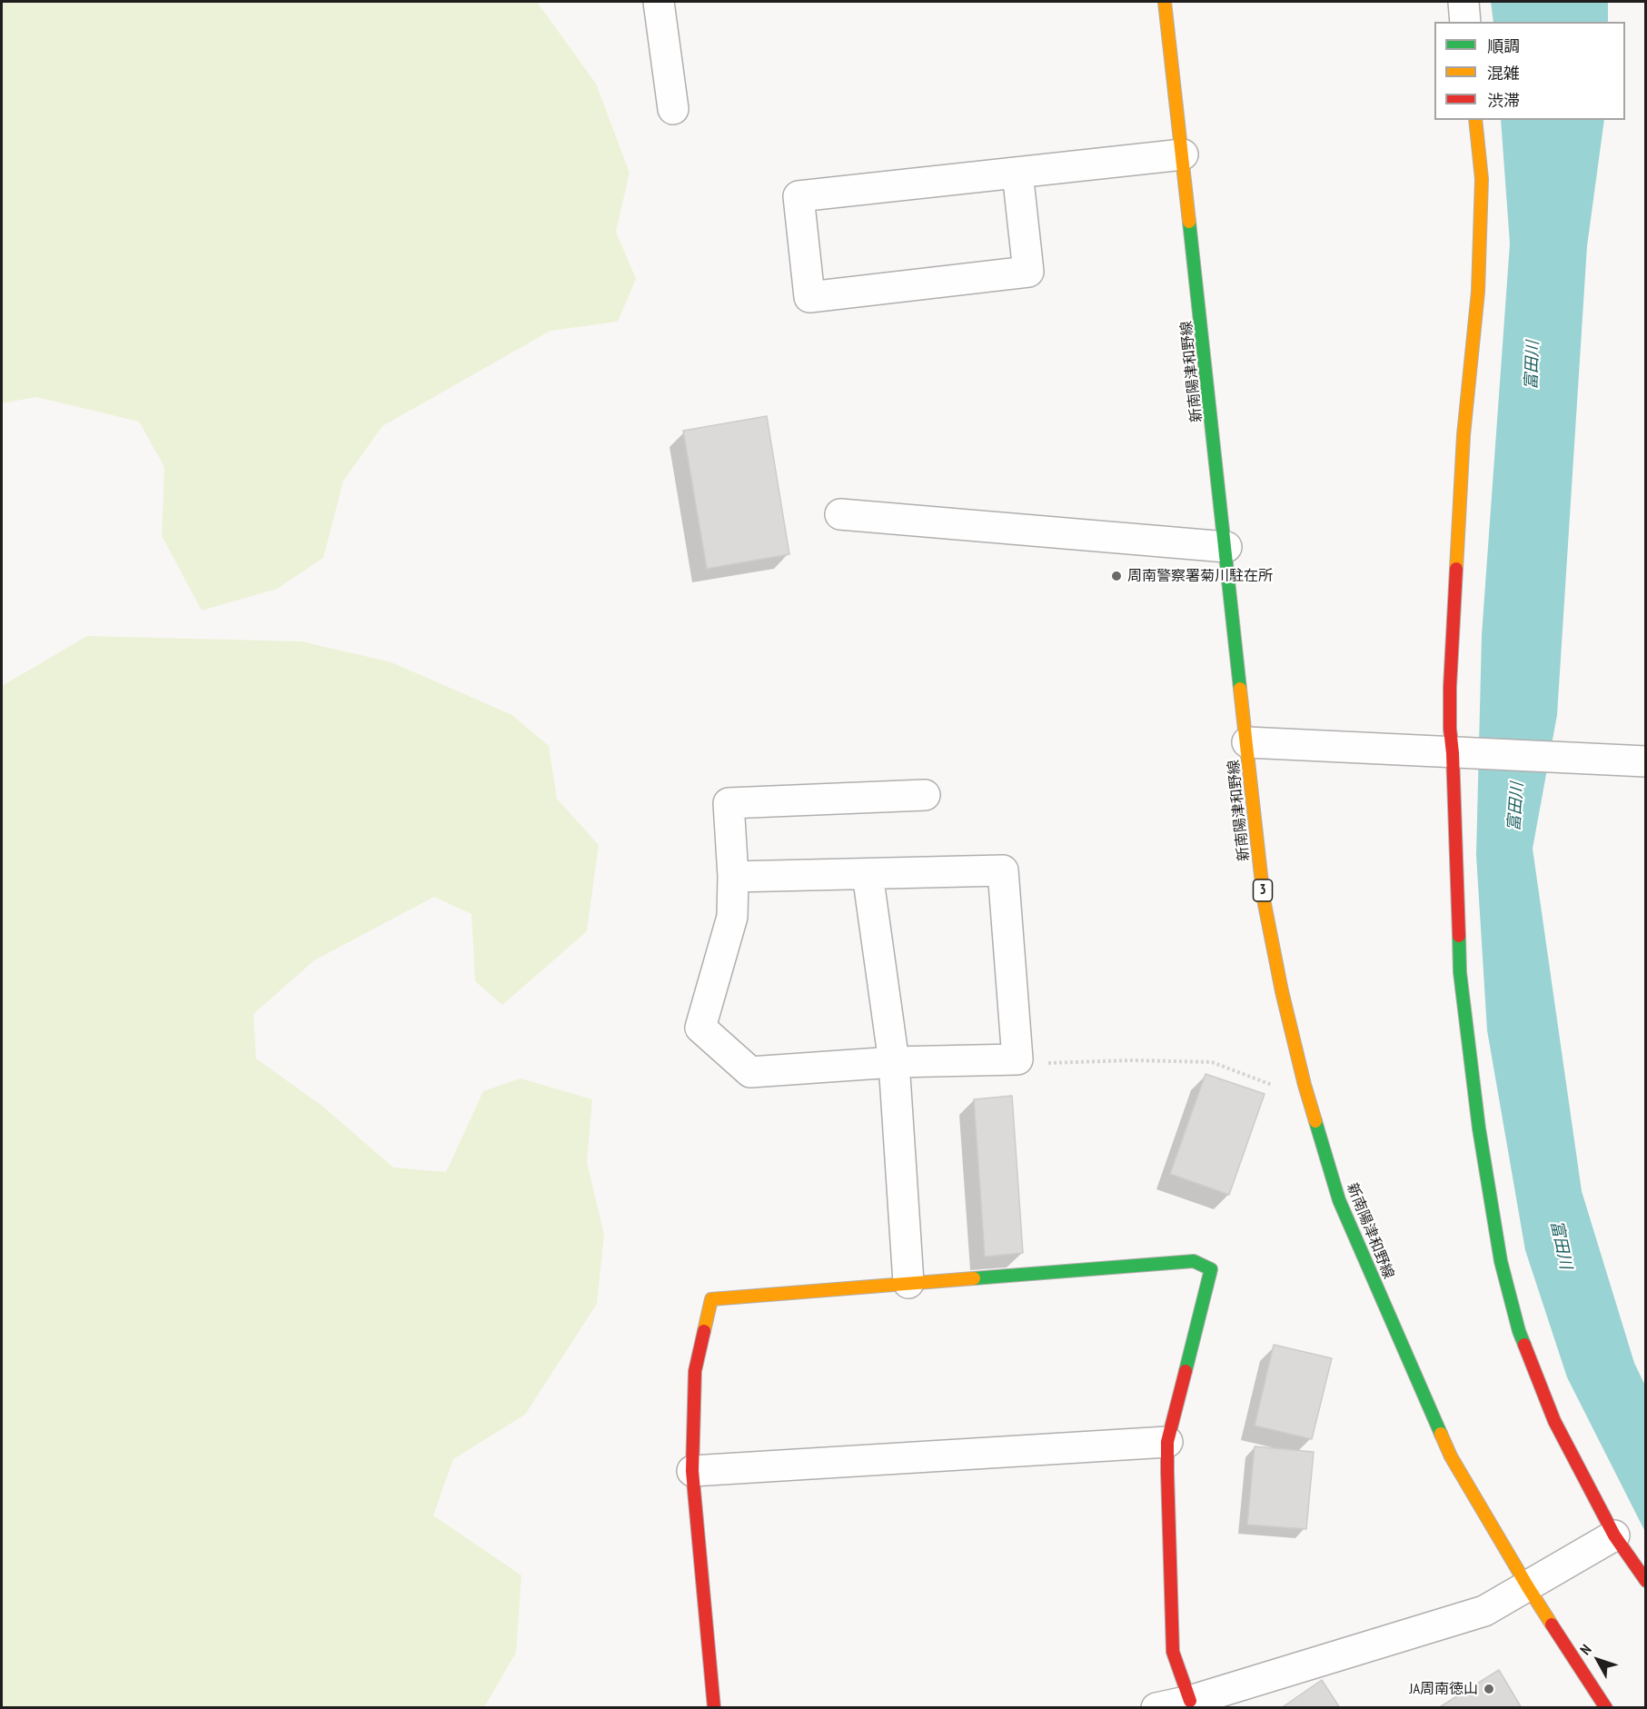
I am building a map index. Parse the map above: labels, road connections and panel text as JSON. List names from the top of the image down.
{
  "streets": {
    "street": ["新南陽津和野線", "3"]
  },
  "water": ["富田川"],
  "places": ["周南警察署菊川駐在所", "JA周南徳山"],
  "legend": ["順調", "混雑", "渋滞"],
  "north": "top left"
}
